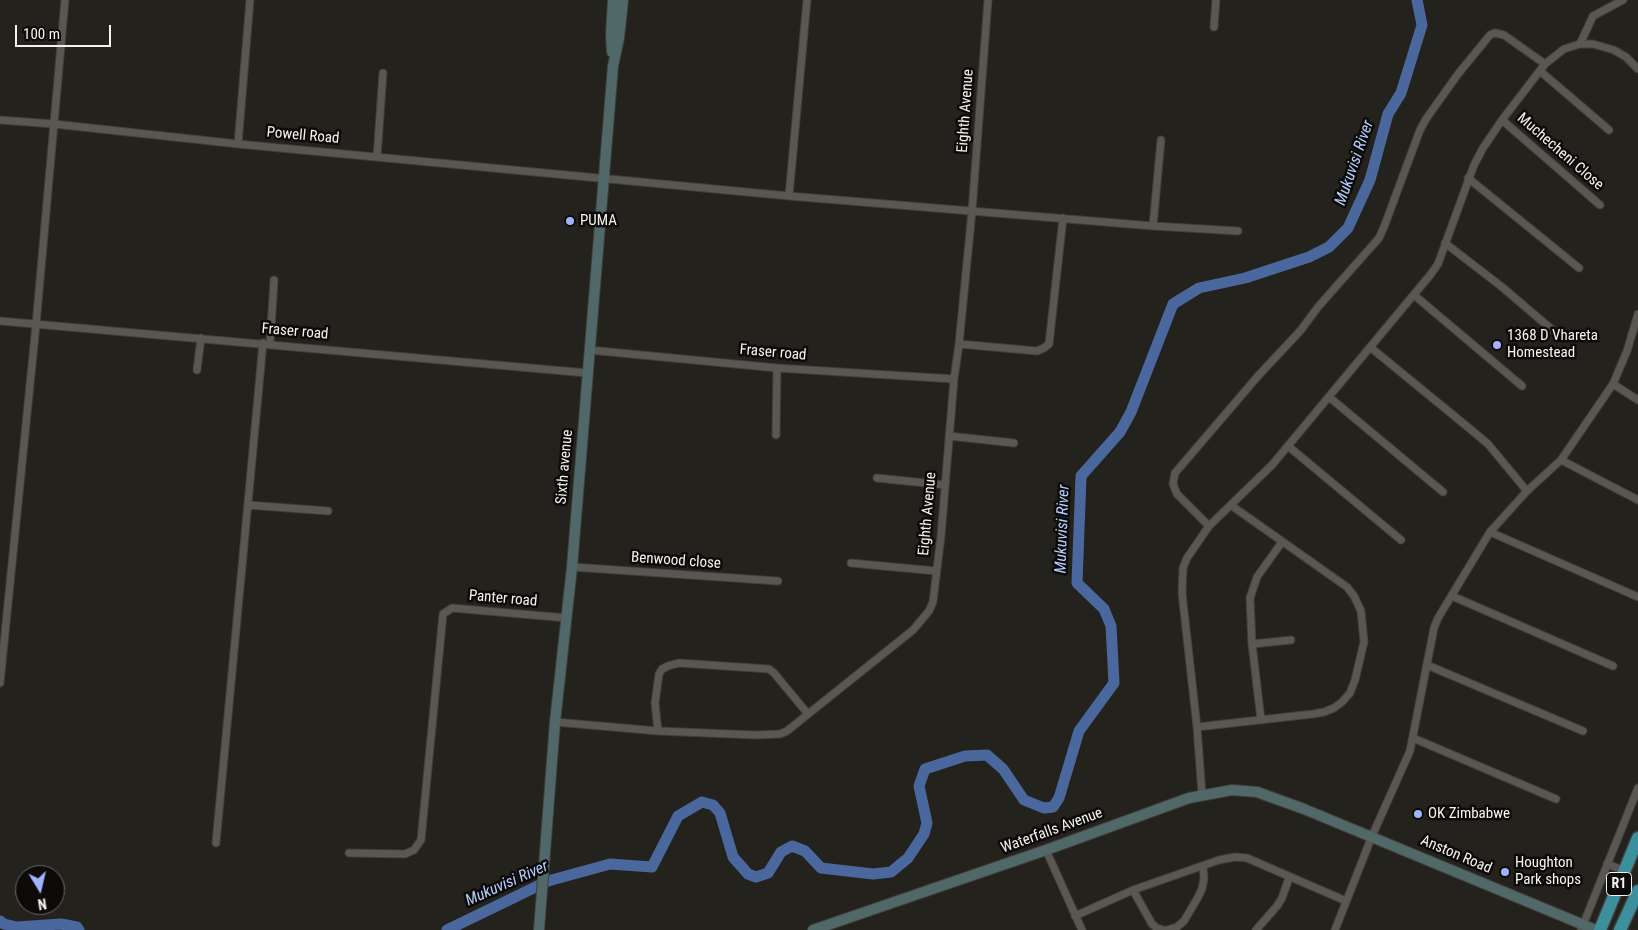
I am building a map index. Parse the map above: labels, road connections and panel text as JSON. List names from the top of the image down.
{
  "streets": {
    "highway": ["R1"],
    "street": [
      "Eighth Avenue",
      "Powell Road",
      "Muchecheni Close",
      "Fraser road",
      "Sixth avenue",
      "Benwood close",
      "Panter road",
      "Waterfalls Avenue",
      "Anston Road"
    ]
  },
  "crossings": [
    ["Eighth Avenue", "Powell Road"],
    ["Eighth Avenue", "Fraser road"],
    ["Eighth Avenue", "Sixth avenue"],
    ["Powell Road", "Sixth avenue"],
    ["Fraser road", "Sixth avenue"],
    ["Sixth avenue", "Benwood close"],
    ["Sixth avenue", "Panter road"],
    ["Waterfalls Avenue", "Anston Road"]
  ],
  "water": ["Mukuvisi River"],
  "places": [
    "PUMA",
    "1368 D Vhareta Homestead",
    "OK Zimbabwe",
    "Houghton Park shops"
  ],
  "scale_bar": "100 m",
  "north": "bottom"
}
